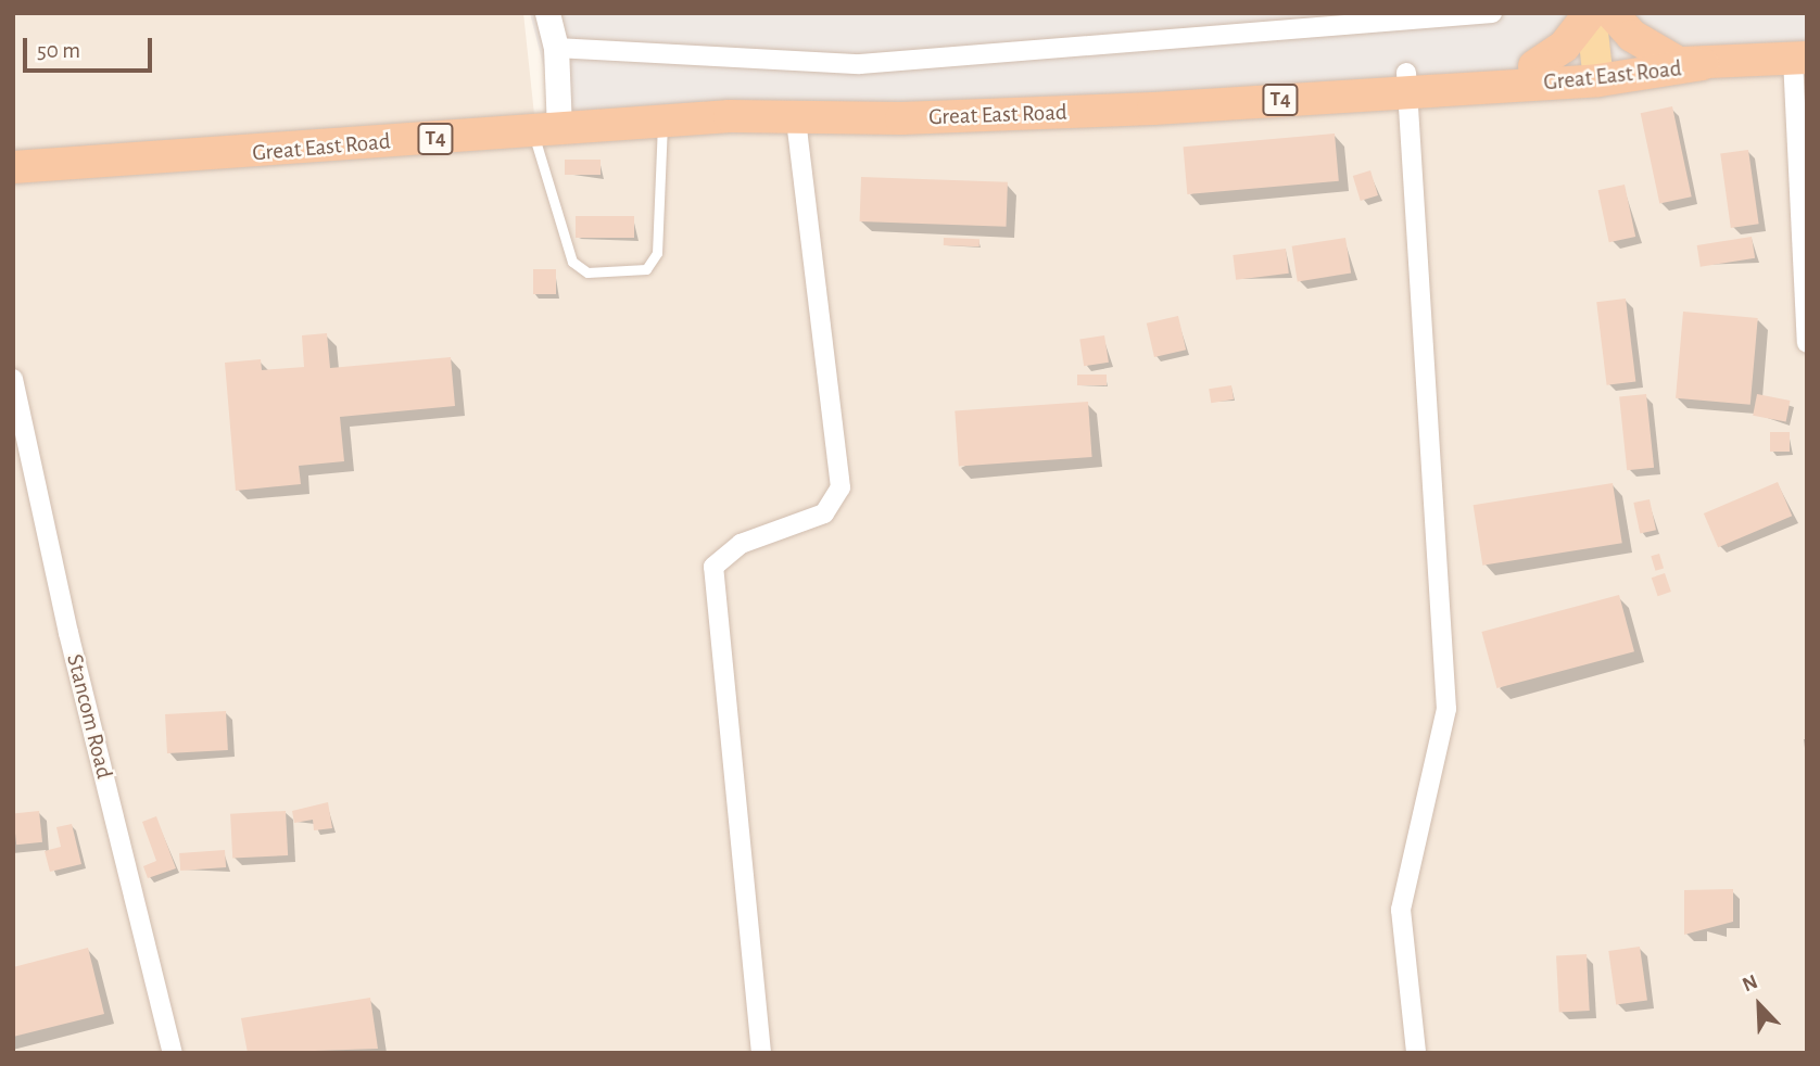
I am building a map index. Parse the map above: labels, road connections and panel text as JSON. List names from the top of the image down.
{
  "streets": {
    "highway": ["Great East Road", "T4"],
    "street": ["Stancom Road"]
  },
  "crossings": [
    ["Great East Road", "T4"]
  ],
  "scale_bar": "50 m",
  "north": "top left"
}
